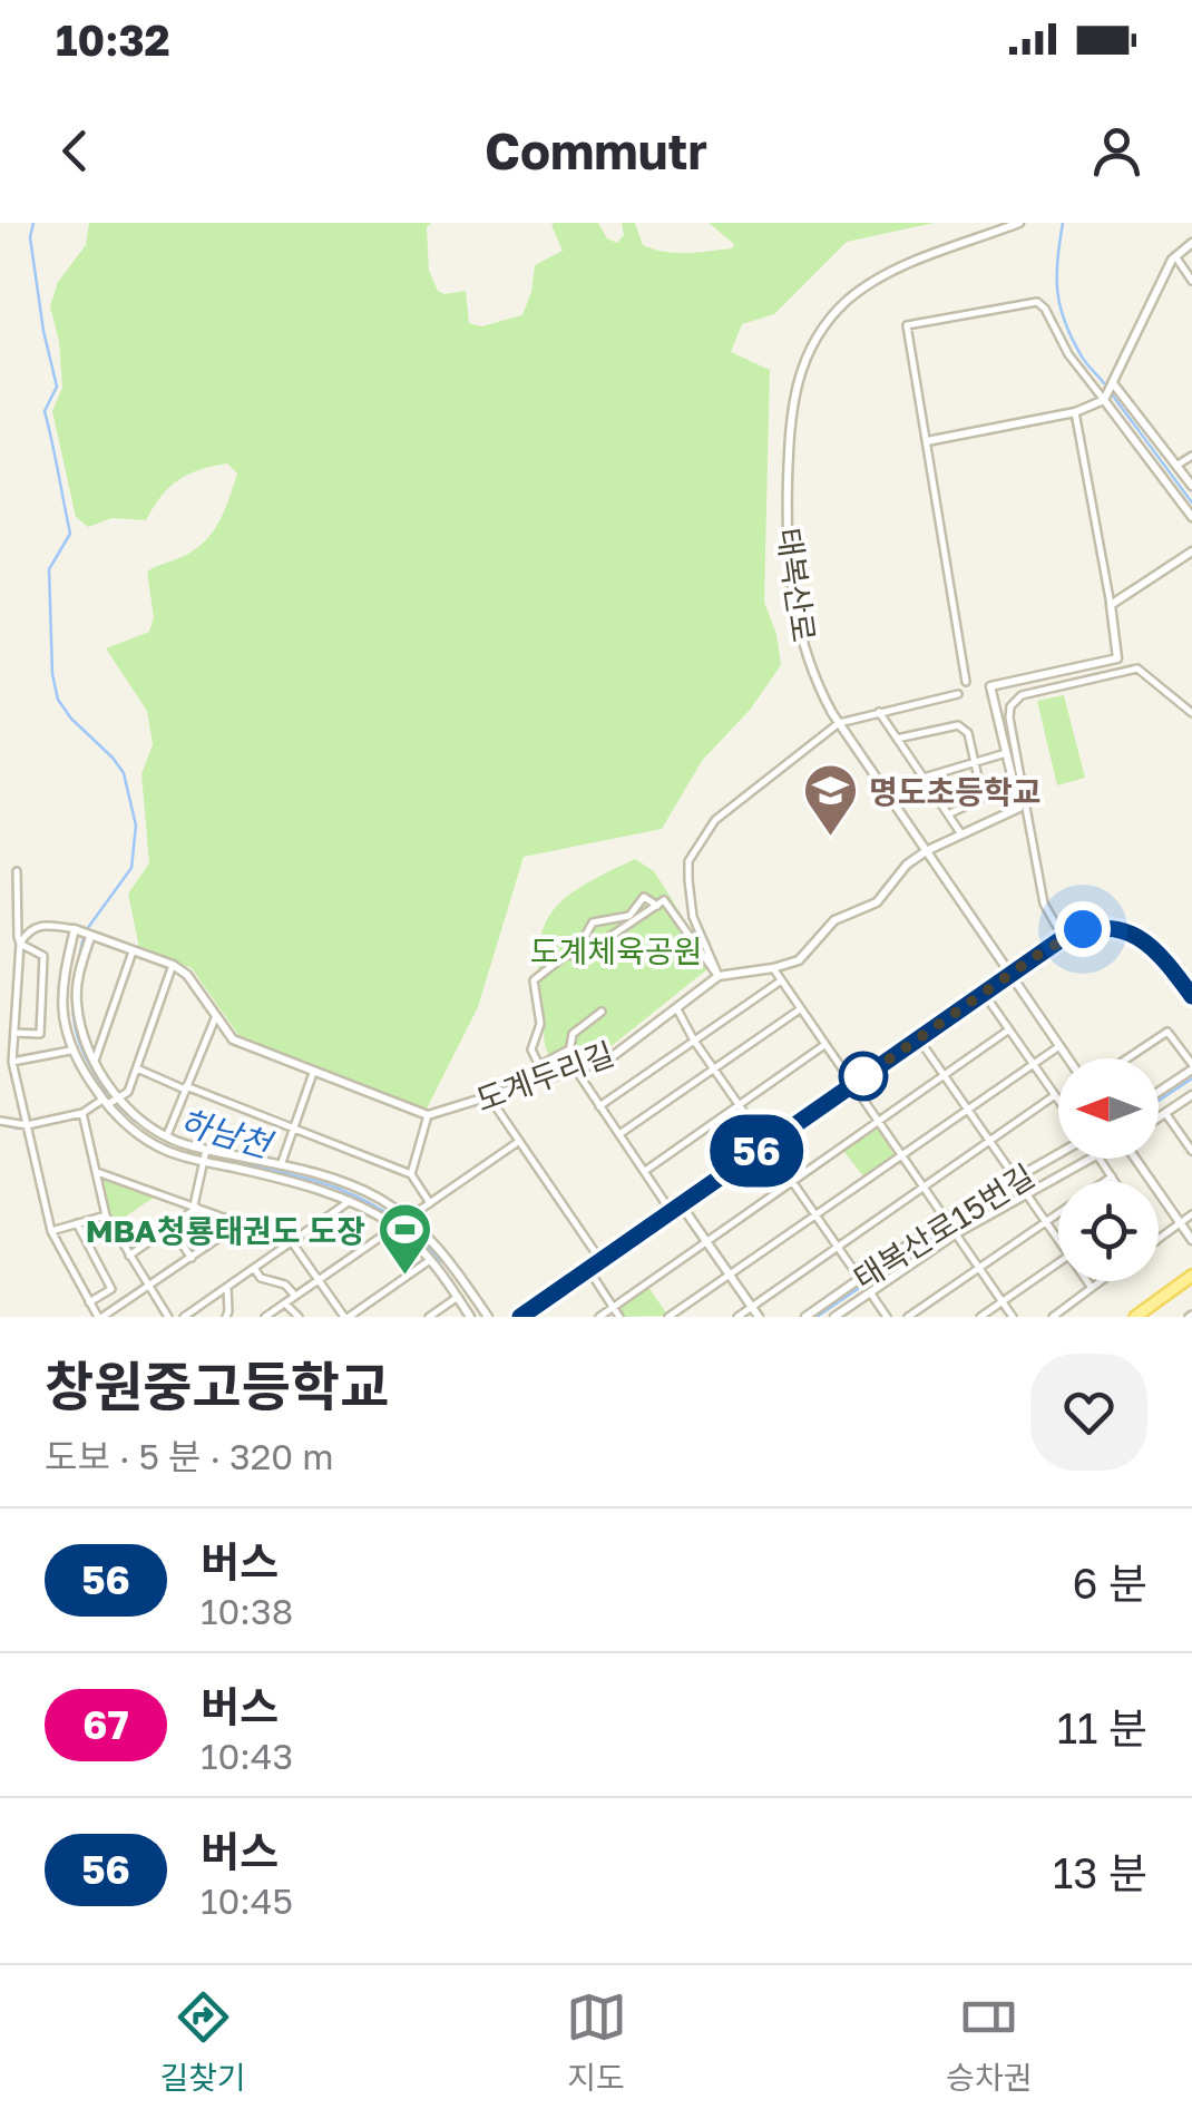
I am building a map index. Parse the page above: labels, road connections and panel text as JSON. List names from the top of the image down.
{
  "streets": {
    "street": ["태복산로", "도계두리길", "태복산로15번길"]
  },
  "water": ["하남천"],
  "parks": ["도계체육공원"],
  "places": {
    "school or university": ["명도초등학교"],
    "sports": ["MBA청룡태권도 도장"]
  },
  "lines": ["bus line 56"],
  "north": "left",
  "page": {
    "status": "10:32",
    "header": "Commutr",
    "on_map": "56",
    "heading": ["창원중고등학교", "도보 · 5 분 · 320 m"],
    "list": [
      {
        "mark": "56",
        "name": "버스",
        "note": "10:38",
        "value": "6 분"
      },
      {
        "mark": "67",
        "name": "버스",
        "note": "10:43",
        "value": "11 분"
      },
      {
        "mark": "56",
        "name": "버스",
        "note": "10:45",
        "value": "13 분"
      }
    ],
    "tabs": ["길찾기", "지도", "승차권"]
  }
}
